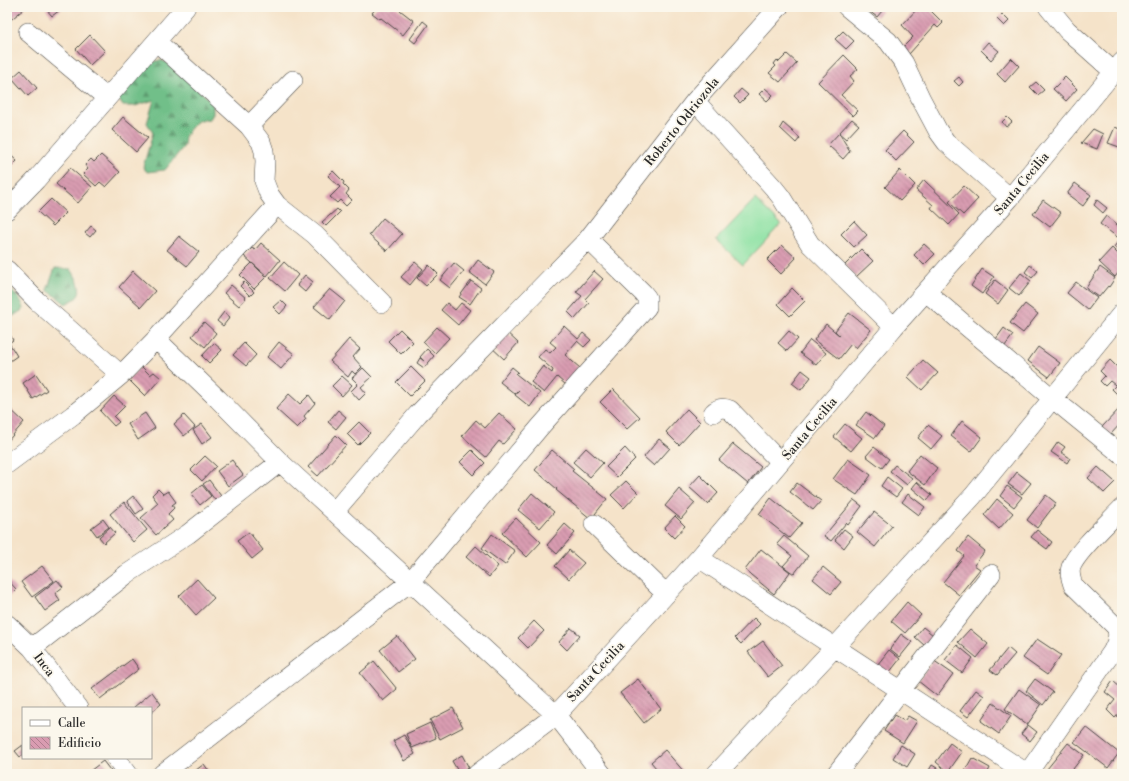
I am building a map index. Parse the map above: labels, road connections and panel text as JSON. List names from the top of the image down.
{
  "streets": {
    "street": ["Roberto Odriozola", "Santa Cecilia", "Inca"]
  },
  "legend": ["Calle", "Edificio"]
}
